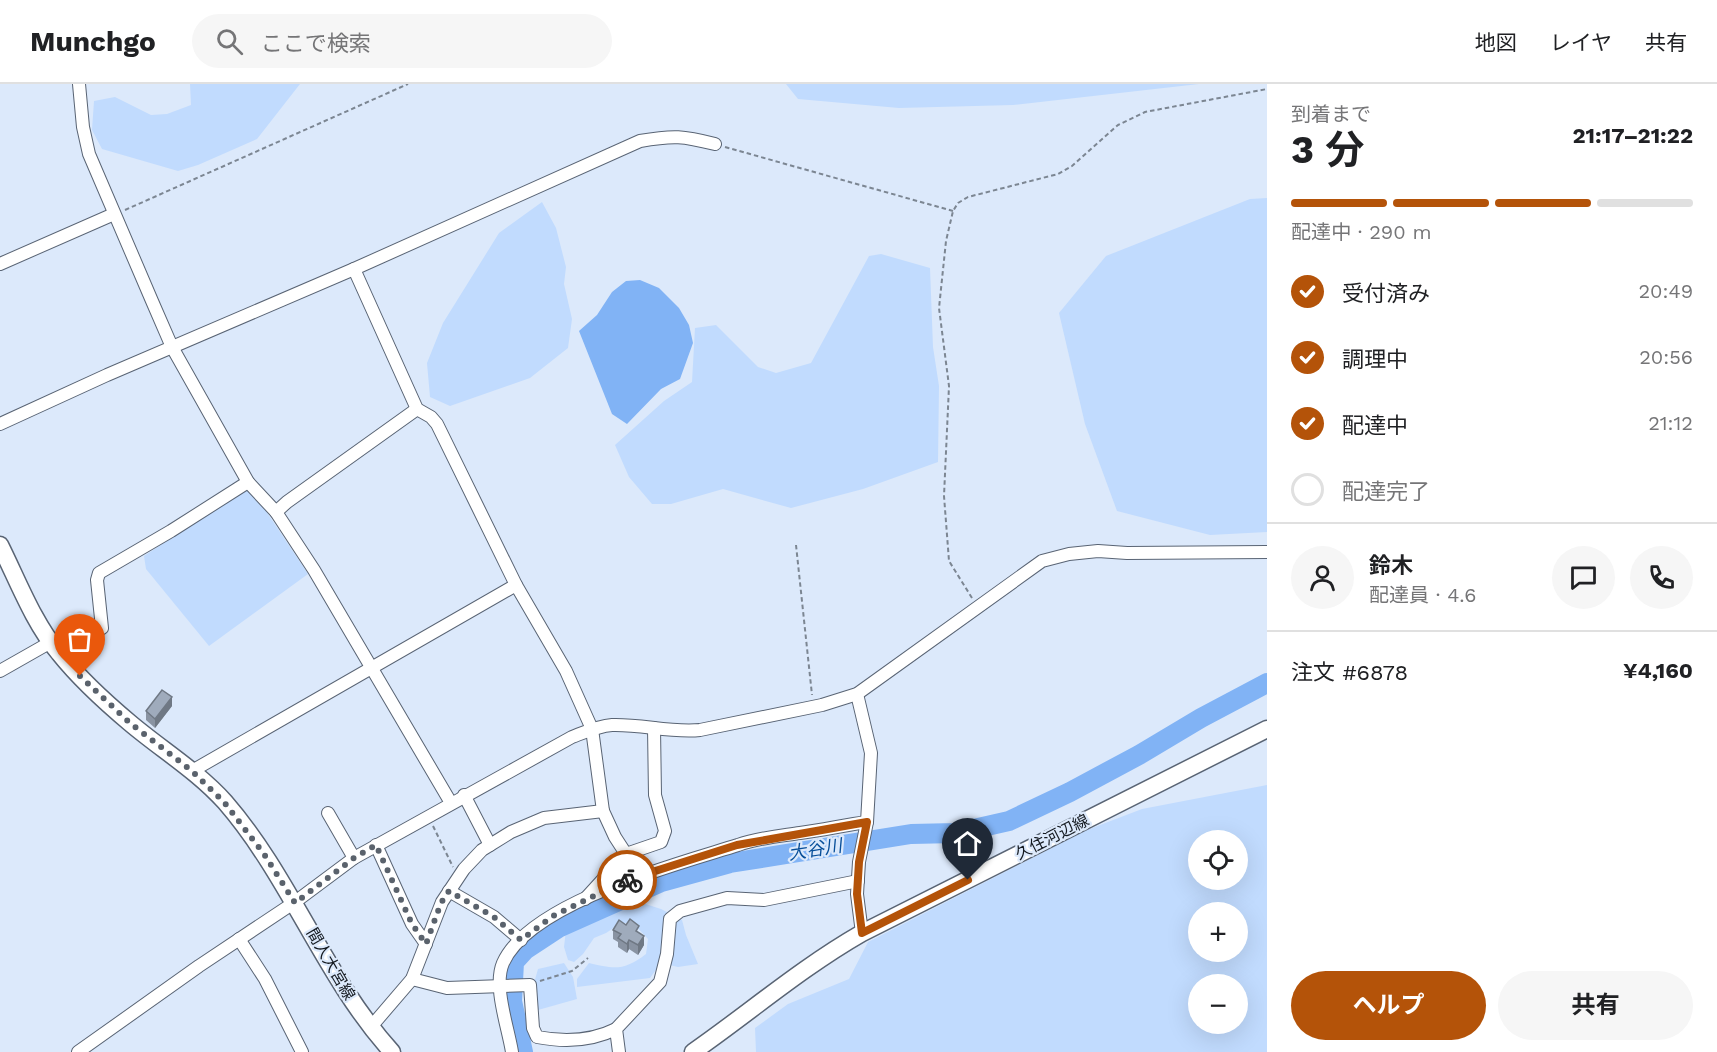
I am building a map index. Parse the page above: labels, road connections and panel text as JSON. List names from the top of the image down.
{
  "streets": {
    "main road": ["久住河辺線", "間人大宮線"]
  },
  "water": ["大谷川"],
  "page": {
    "header": "Munchgo",
    "search": "ここで検索",
    "nav": ["地図", "レイヤ", "共有"],
    "heading": ["3 分", "到着まで", "21:17–21:22"],
    "panel": [
      "鈴木",
      "配達員 · 4.6",
      "注文 #6878",
      "¥4,160"
    ],
    "bar": "配達中 · 290 m",
    "list": [
      ["受付済み", "20:49"],
      ["調理中", "20:56"],
      ["配達中", "21:12"],
      "配達完了"
    ],
    "map_buttons": ["+", "−"],
    "buttons": ["ヘルプ", "共有"]
  }
}
